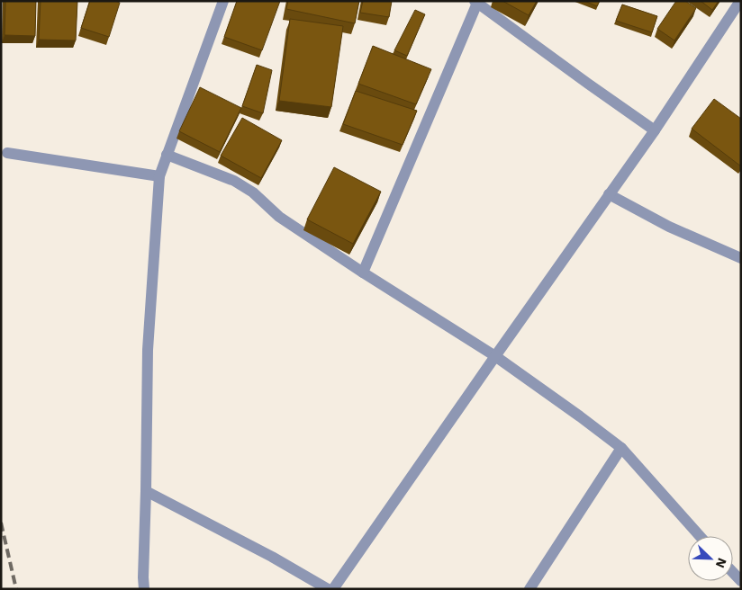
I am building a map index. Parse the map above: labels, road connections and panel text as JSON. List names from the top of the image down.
{
  "north": "bottom right"
}
